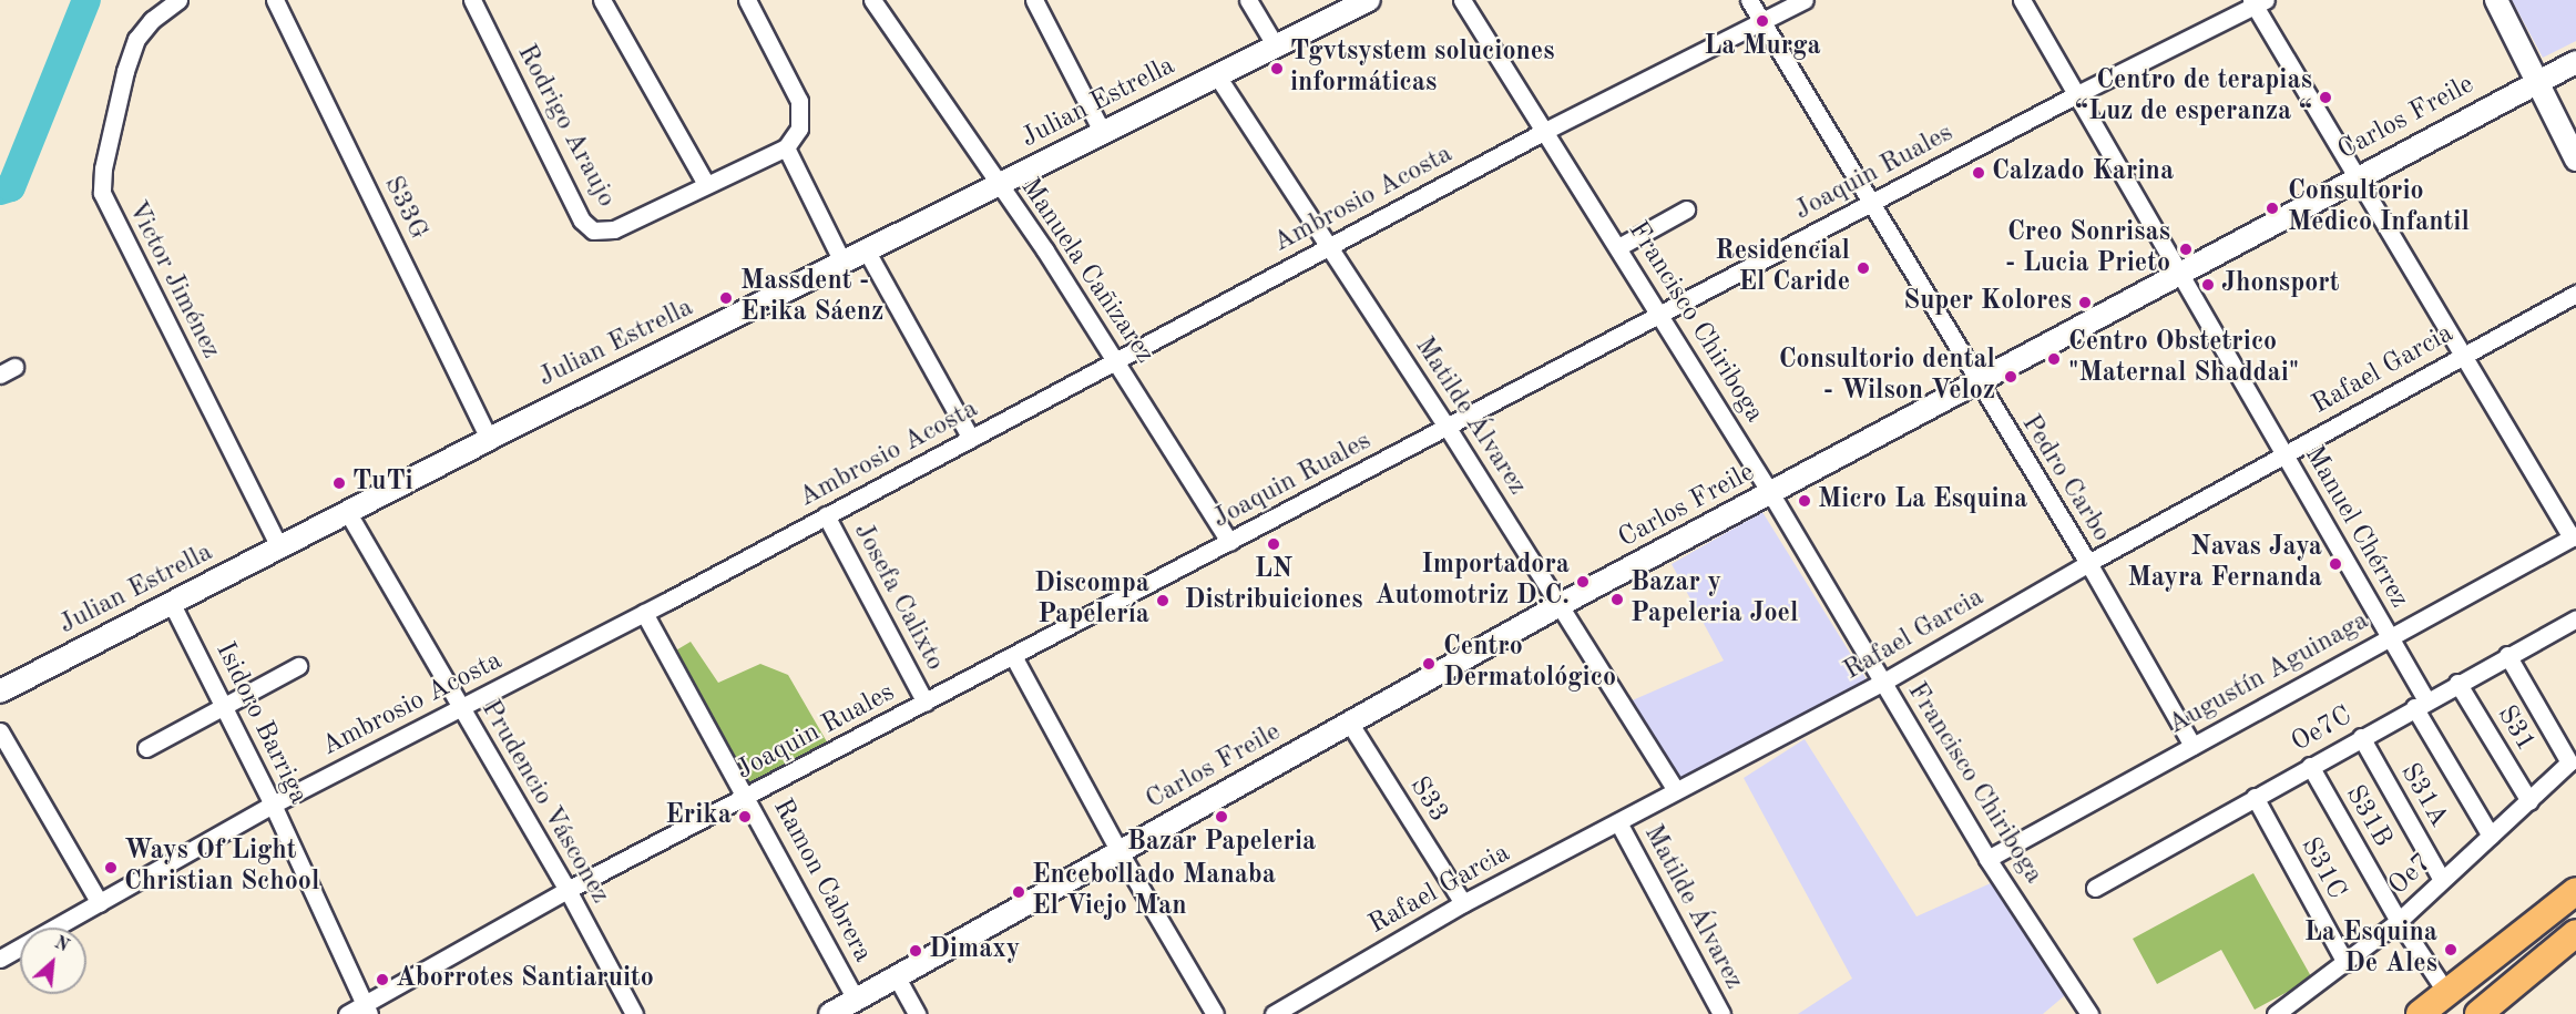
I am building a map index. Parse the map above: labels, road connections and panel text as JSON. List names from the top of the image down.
{
  "streets": {
    "street": [
      "Julian Estrella",
      "Carlos Freile",
      "Rodrigo Araujo",
      "Joaquin Ruales",
      "Ambrosio Acosta",
      "S33G",
      "Manuela Cañizarez",
      "Victor Jiménez",
      "Francisco Chiriboga",
      "Rafael Garcia",
      "Matilde Álvarez",
      "Pedro Carbo",
      "Manuel Chérrez",
      "Josefa Calixto",
      "Augustín Aguinaga",
      "Isidoro Barriga",
      "S31",
      "Oe7C",
      "S31A",
      "S33",
      "Prudencio Vásconez",
      "S31B",
      "S31C",
      "Oe7",
      "Ramon Cabrera"
    ]
  },
  "crossings": [
    ["Julian Estrella", "S33G"],
    ["Julian Estrella", "Manuela Cañizarez"],
    ["Julian Estrella", "Victor Jiménez"],
    ["Julian Estrella", "Matilde Álvarez"],
    ["Julian Estrella", "Isidoro Barriga"],
    ["Julian Estrella", "Prudencio Vásconez"],
    ["Carlos Freile", "Francisco Chiriboga"],
    ["Carlos Freile", "Matilde Álvarez"],
    ["Carlos Freile", "Pedro Carbo"],
    ["Carlos Freile", "Manuel Chérrez"],
    ["Carlos Freile", "S33"],
    ["Carlos Freile", "Ramon Cabrera"],
    ["Joaquin Ruales", "Manuela Cañizarez"],
    ["Joaquin Ruales", "Francisco Chiriboga"],
    ["Joaquin Ruales", "Matilde Álvarez"],
    ["Joaquin Ruales", "Pedro Carbo"],
    ["Joaquin Ruales", "Manuel Chérrez"],
    ["Joaquin Ruales", "Josefa Calixto"],
    ["Joaquin Ruales", "Isidoro Barriga"],
    ["Joaquin Ruales", "Prudencio Vásconez"],
    ["Joaquin Ruales", "Ramon Cabrera"],
    ["Ambrosio Acosta", "Manuela Cañizarez"],
    ["Ambrosio Acosta", "Francisco Chiriboga"],
    ["Ambrosio Acosta", "Matilde Álvarez"],
    ["Ambrosio Acosta", "Pedro Carbo"],
    ["Ambrosio Acosta", "Josefa Calixto"],
    ["Ambrosio Acosta", "Isidoro Barriga"],
    ["Ambrosio Acosta", "Prudencio Vásconez"],
    ["Ambrosio Acosta", "Ramon Cabrera"],
    ["Francisco Chiriboga", "Rafael Garcia"],
    ["Francisco Chiriboga", "Augustín Aguinaga"],
    ["Rafael Garcia", "Matilde Álvarez"],
    ["Rafael Garcia", "Pedro Carbo"],
    ["Rafael Garcia", "Manuel Chérrez"],
    ["Rafael Garcia", "S33"],
    ["Pedro Carbo", "Augustín Aguinaga"],
    ["Manuel Chérrez", "Augustín Aguinaga"],
    ["Manuel Chérrez", "Oe7C"],
    ["Manuel Chérrez", "Oe7"],
    ["S31", "Oe7C"],
    ["S31", "Oe7"],
    ["Oe7C", "S31A"],
    ["Oe7C", "S31B"],
    ["Oe7C", "S31C"],
    ["Oe7C", "Oe7"],
    ["S31A", "Oe7"],
    ["S31B", "Oe7"],
    ["S31C", "Oe7"]
  ],
  "places": [
    "La Murga",
    "Tgvtsystem soluciones informáticas",
    "Centro de terapias “Luz de esperanza “",
    "Calzado Karina",
    "Consultorio Medico Infantil",
    "Creo Sonrisas - Lucia Prieto",
    "Residencial El Caride",
    "Jhonsport",
    "Massdent - Erika Sáenz",
    "Super Kolores",
    "Centro Obstetrico \"Maternal Shaddai\"",
    "Consultorio dental - Wilson Veloz",
    "TuTi",
    "Micro La Esquina",
    "LN Distribuiciones",
    "Navas Jaya Mayra Fernanda",
    "Importadora Automotriz D.C.",
    "Bazar y Papeleria Joel",
    "Discompa Papelería",
    "Centro Dermatológico",
    "Erika",
    "Bazar Papeleria",
    "Ways Of Light Christian School",
    "Encebollado Manaba El Viejo Man",
    "La Esquina De Ales",
    "Dimaxy",
    "Aborrotes Santiaruito"
  ],
  "north": "top right"
}
